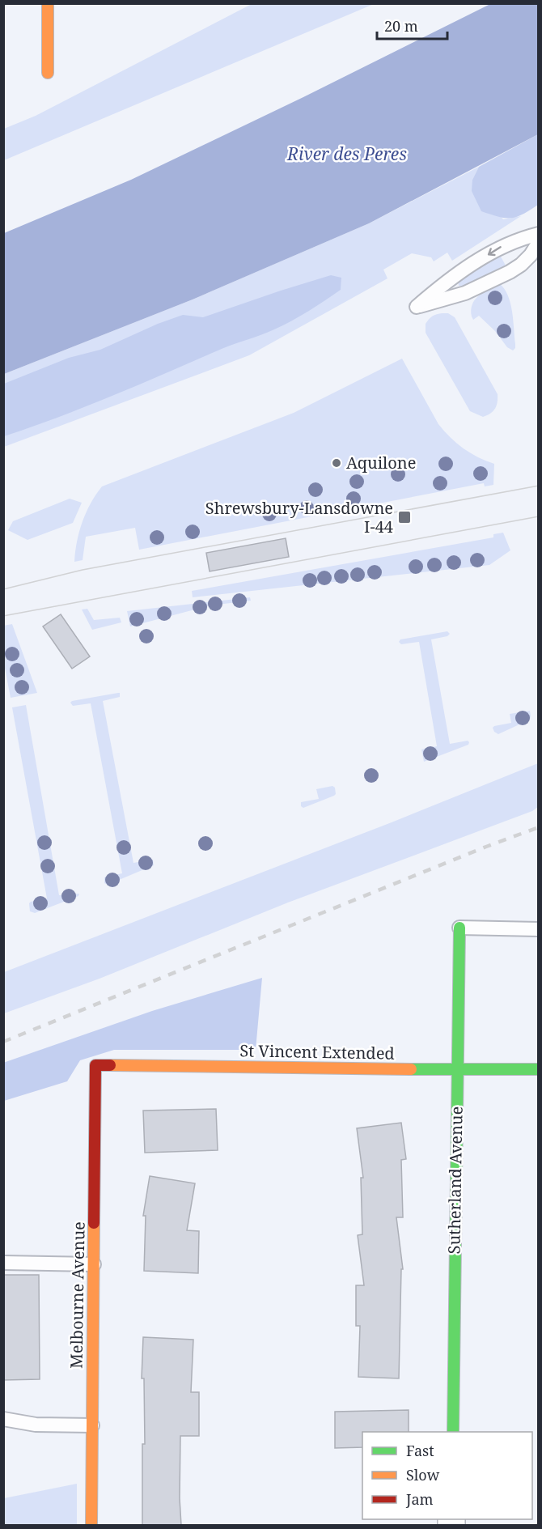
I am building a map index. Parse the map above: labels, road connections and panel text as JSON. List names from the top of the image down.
{
  "streets": {
    "street": ["St Vincent Extended", "Sutherland Avenue", "Melbourne Avenue"]
  },
  "crossings": [
    ["St Vincent Extended", "Sutherland Avenue"],
    ["St Vincent Extended", "Melbourne Avenue"]
  ],
  "water": ["River des Peres"],
  "places": {
    "other": ["Aquilone"],
    "transit": ["Shrewsbury-Lansdowne I-44"]
  },
  "legend": ["Fast", "Slow", "Jam"],
  "scale_bar": "20 m"
}
